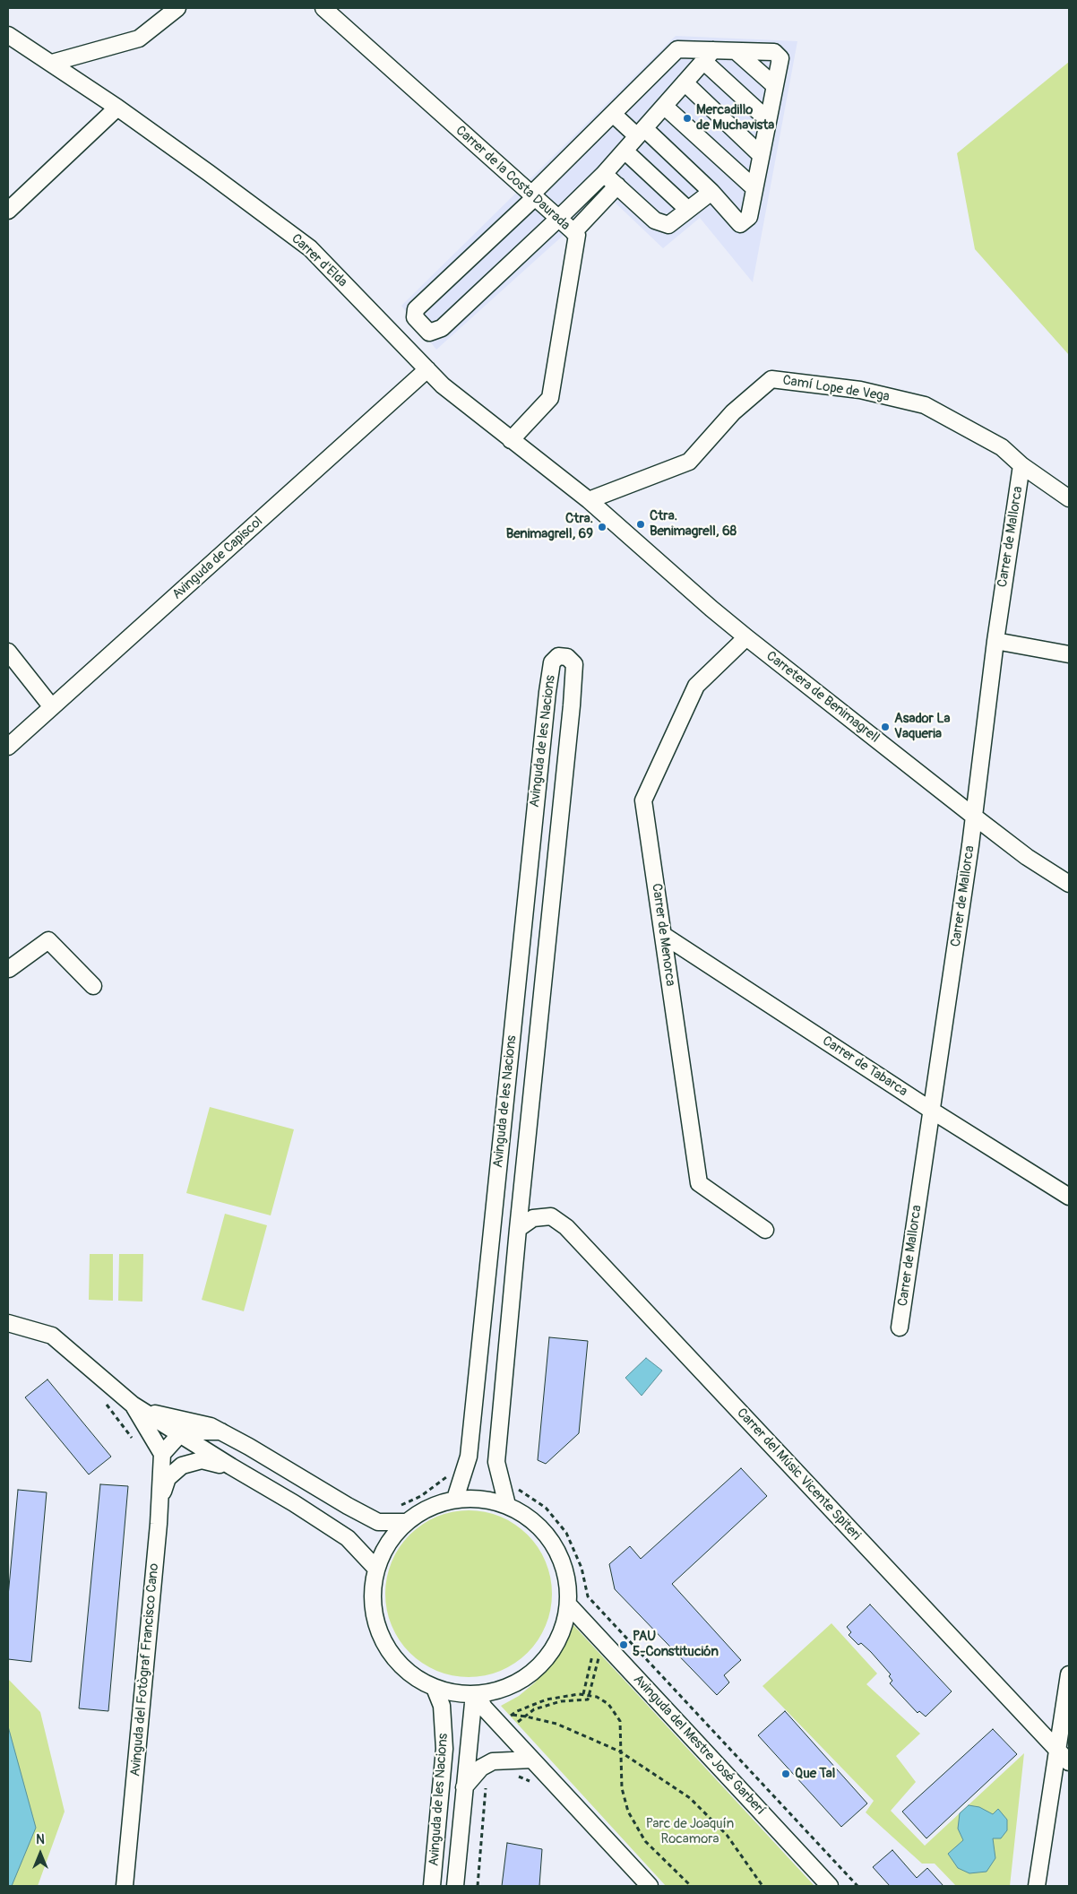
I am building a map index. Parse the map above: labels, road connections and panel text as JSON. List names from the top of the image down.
{
  "streets": {
    "street": [
      "Carrer de la Costa Daurada",
      "Carrer d'Elda",
      "Camí Lope de Vega",
      "Carrer de Mallorca",
      "Avinguda de Capiscol",
      "Carretera de Benimagrell",
      "Avinguda de les Nacions",
      "Carrer de Menorca",
      "Carrer de Tabarca",
      "Carrer del Músic Vicente Spiteri",
      "Avinguda del Fotògraf Francisco Cano",
      "Avinguda del Mestre José Garberí"
    ]
  },
  "crossings": [
    ["Carrer de la Costa Daurada", "Carrer d'Elda"],
    ["Carrer d'Elda", "Camí Lope de Vega"],
    ["Carrer d'Elda", "Avinguda de Capiscol"],
    ["Carrer d'Elda", "Carretera de Benimagrell"],
    ["Camí Lope de Vega", "Carrer de Mallorca"],
    ["Carrer de Mallorca", "Carretera de Benimagrell"],
    ["Carrer de Mallorca", "Carrer de Tabarca"],
    ["Carretera de Benimagrell", "Carrer de Menorca"],
    ["Avinguda de les Nacions", "Carrer del Músic Vicente Spiteri"],
    ["Carrer de Menorca", "Carrer de Tabarca"]
  ],
  "parks": ["Parc de Joaquín Rocamora"],
  "places": [
    "Mercadillo de Muchavista",
    "Ctra. Benimagrell, 68",
    "Ctra. Benimagrell, 69",
    "Asador La Vaqueria",
    "PAU 5-Constitución",
    "Que Tal"
  ],
  "north": "top"
}
